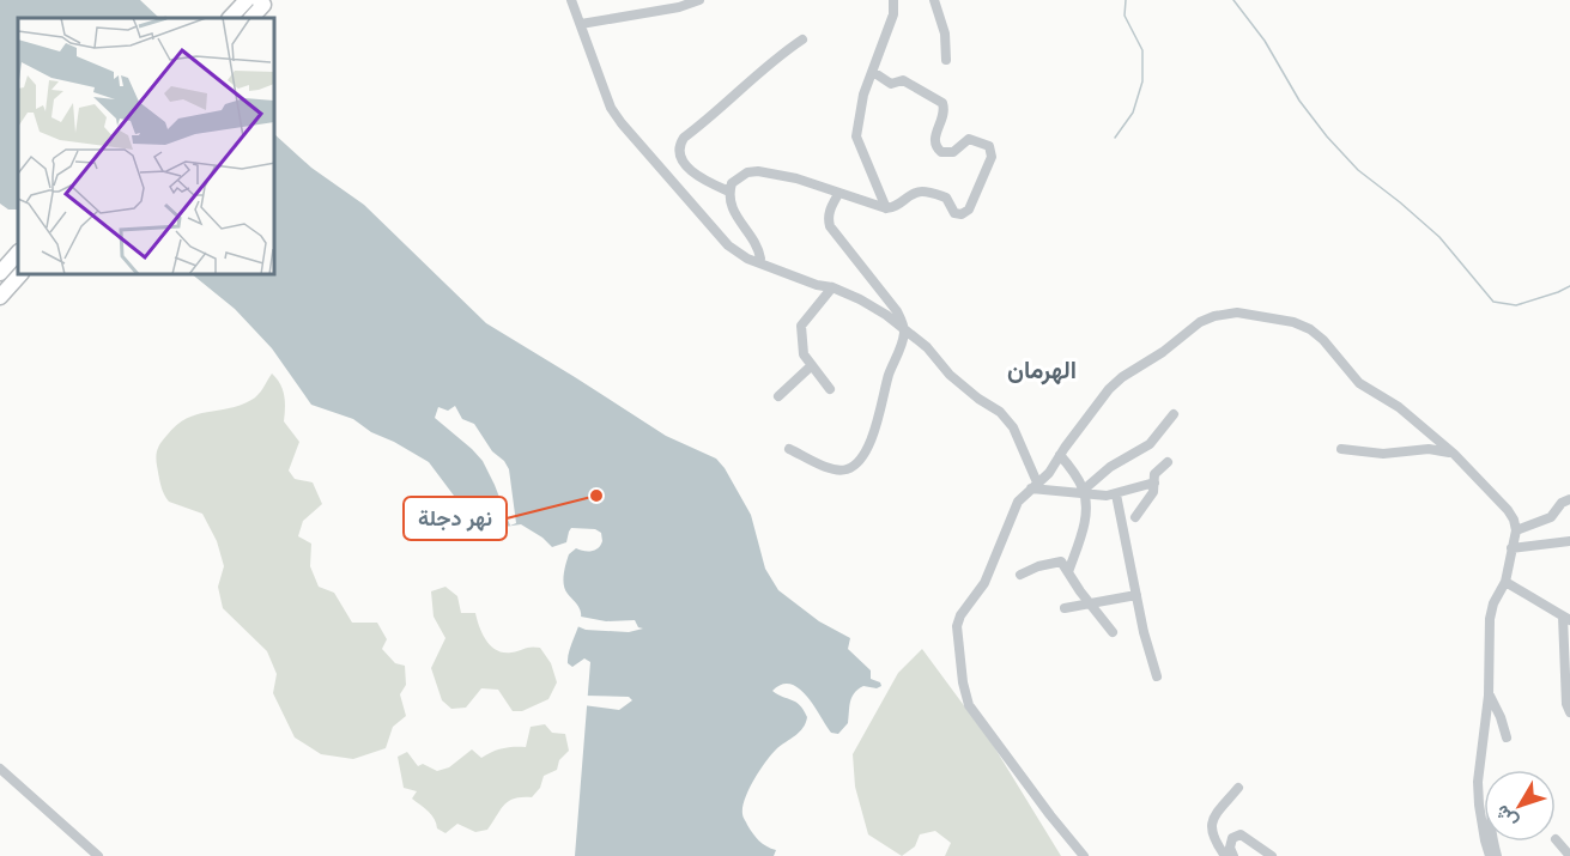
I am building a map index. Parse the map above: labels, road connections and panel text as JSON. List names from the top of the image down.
{
  "districts": ["الهرمان"],
  "places": ["نهر دجلة"],
  "north": "bottom left"
}
